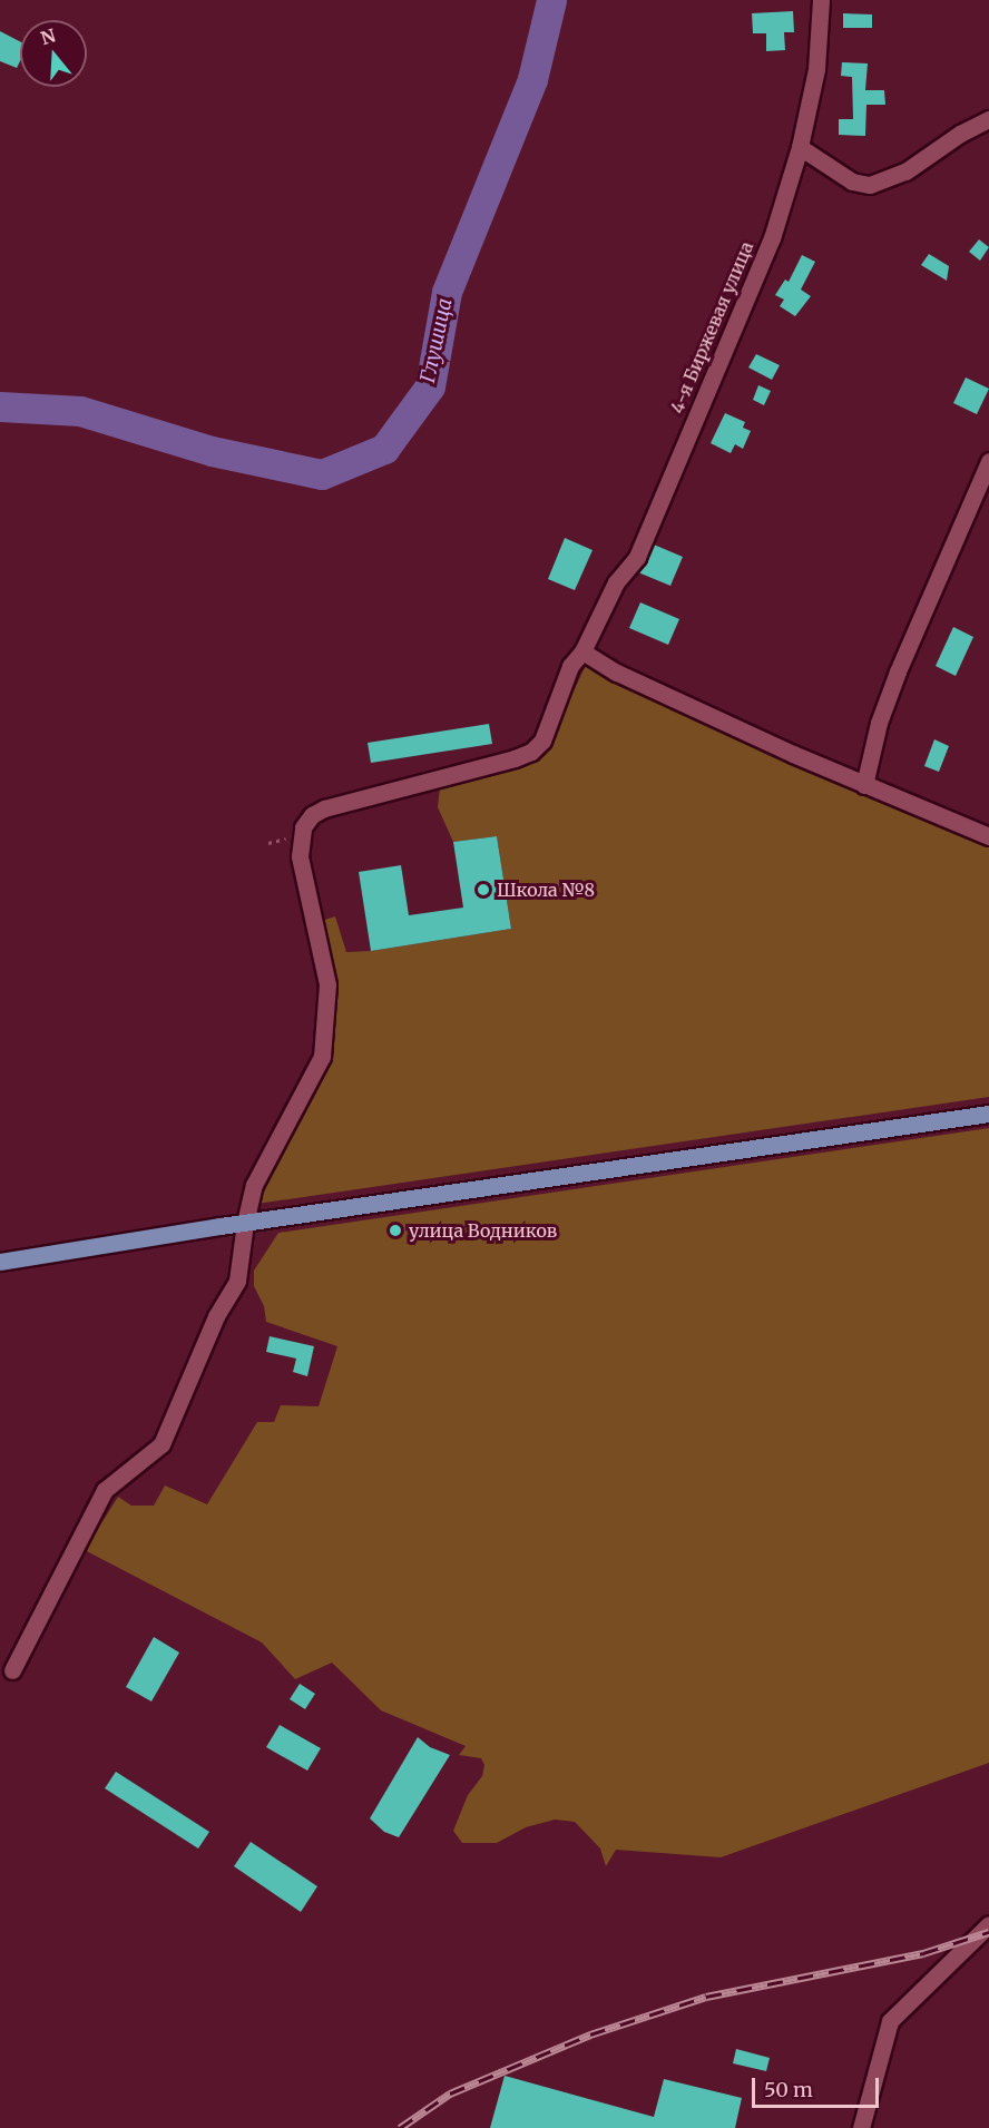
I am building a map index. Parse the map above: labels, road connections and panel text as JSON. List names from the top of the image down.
{
  "streets": {
    "street": ["4-я Биржевая улица"]
  },
  "water": ["Глушица"],
  "places": ["Школа №8", "улица Водников"],
  "scale_bar": "50 m",
  "north": "top"
}
